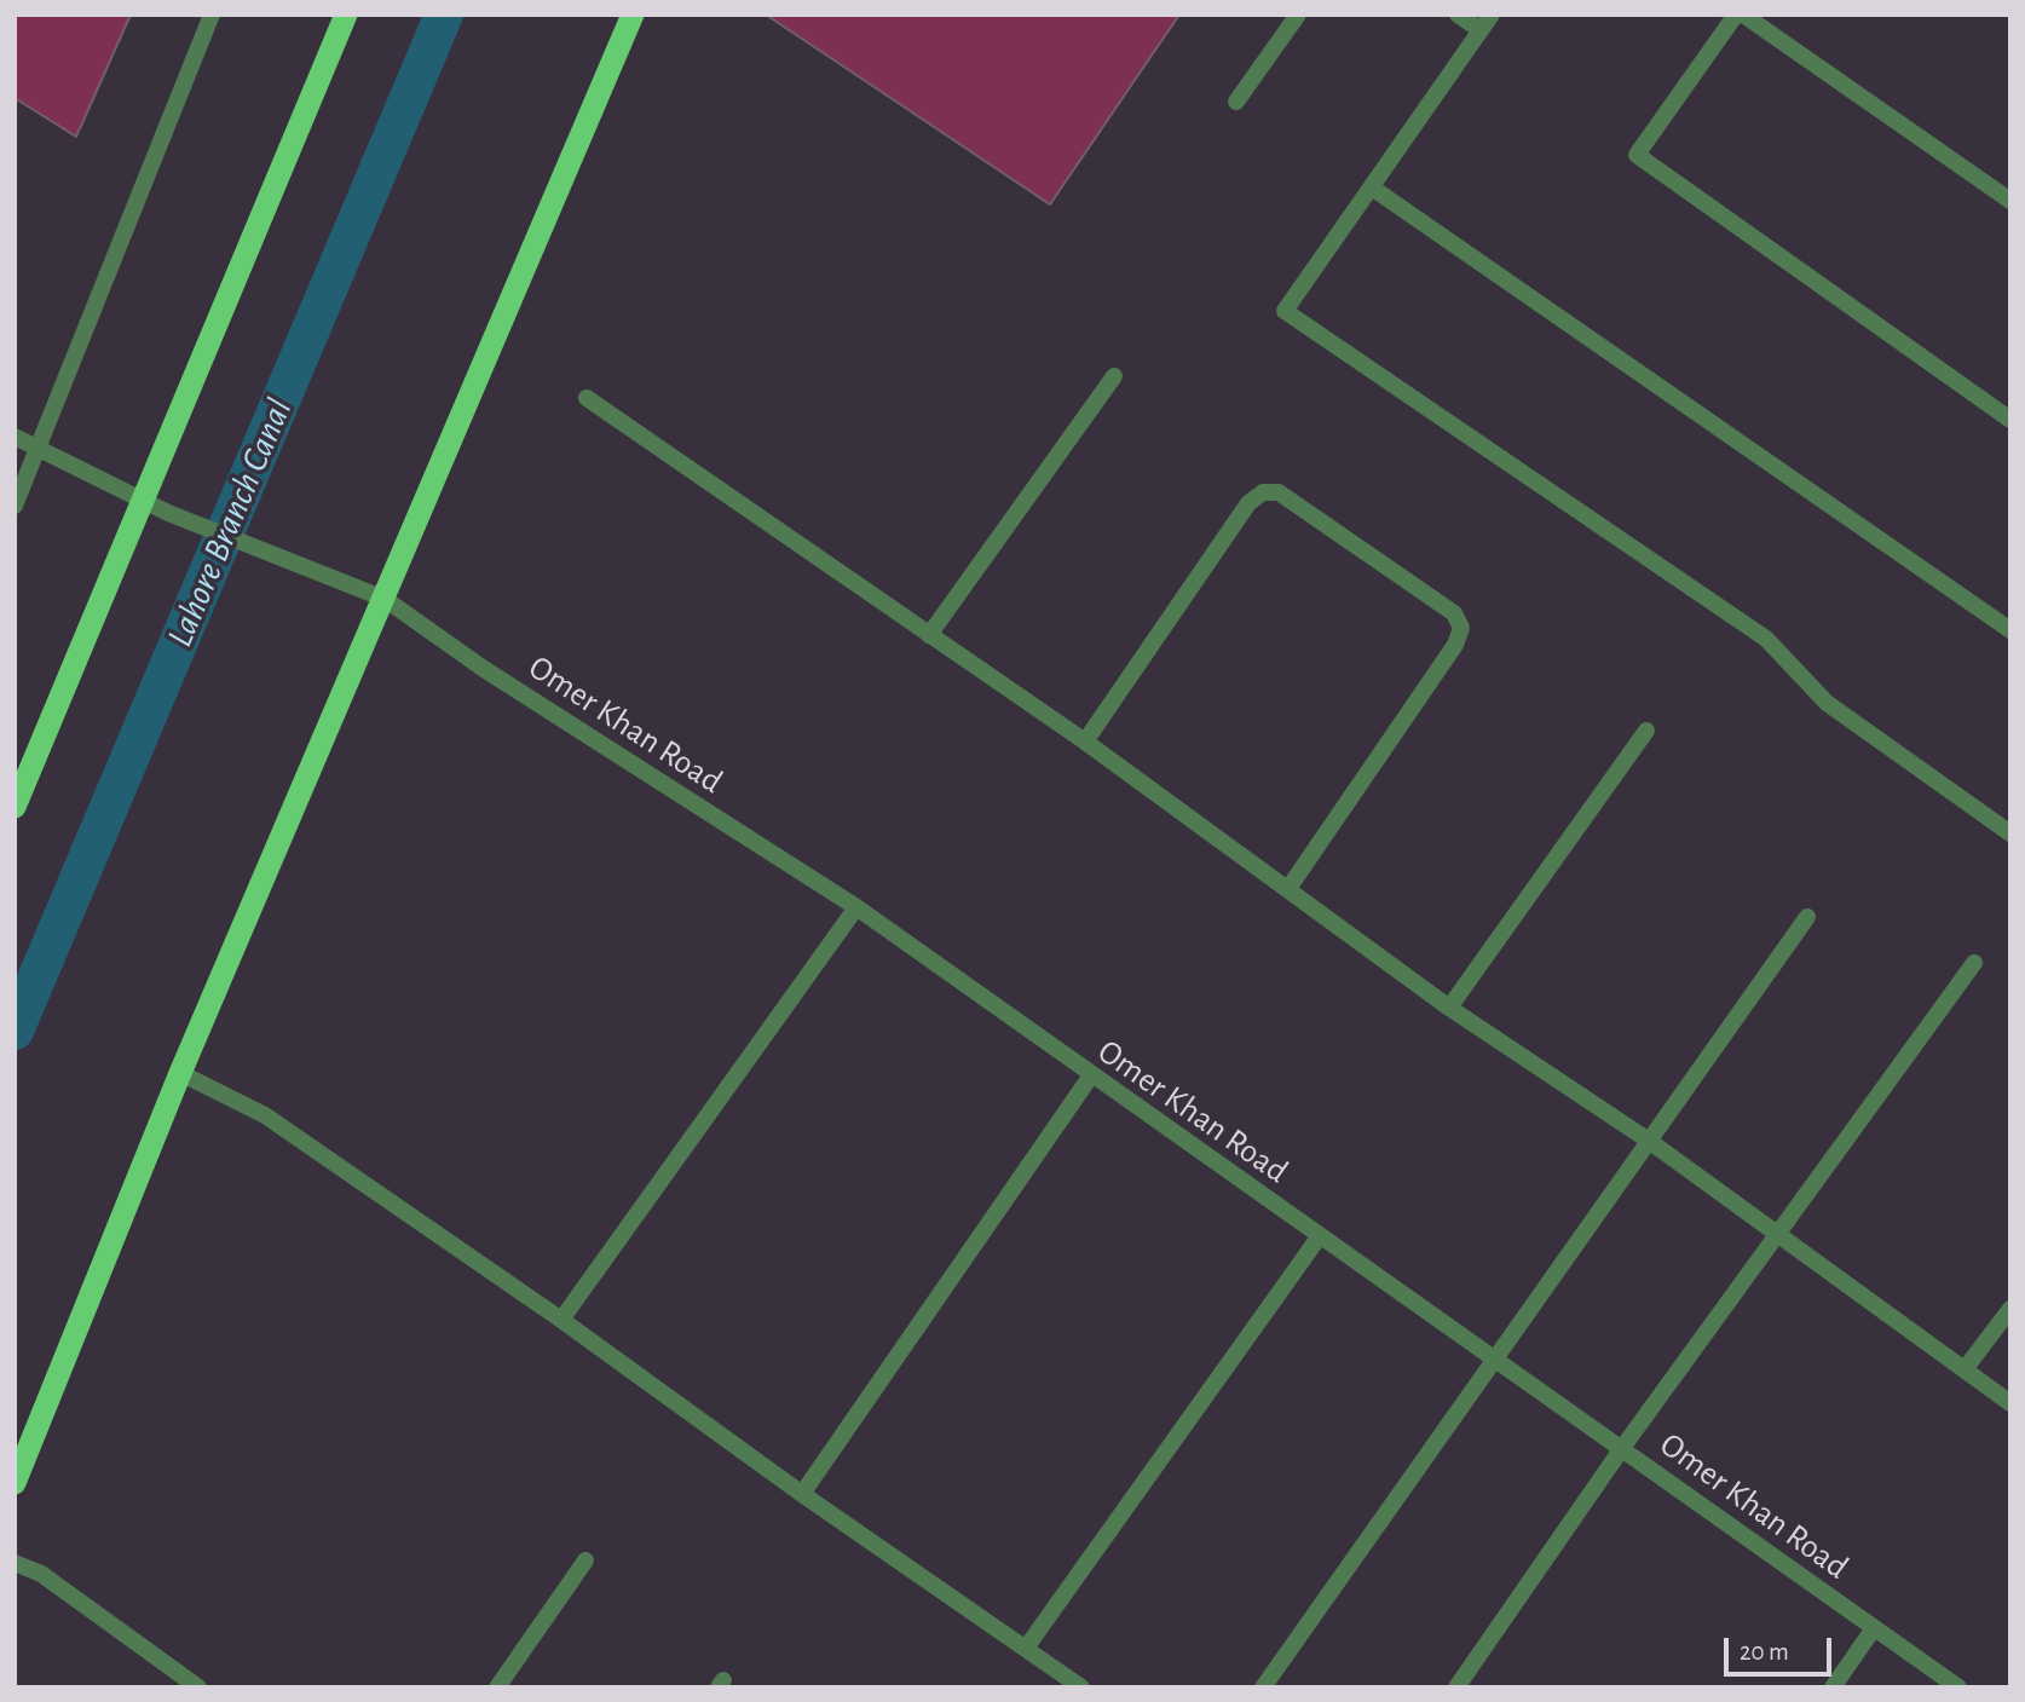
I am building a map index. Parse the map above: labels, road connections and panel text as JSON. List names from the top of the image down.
{
  "streets": {
    "street": ["Omer Khan Road"]
  },
  "water": ["Lahore Branch Canal"],
  "scale_bar": "20 m"
}
